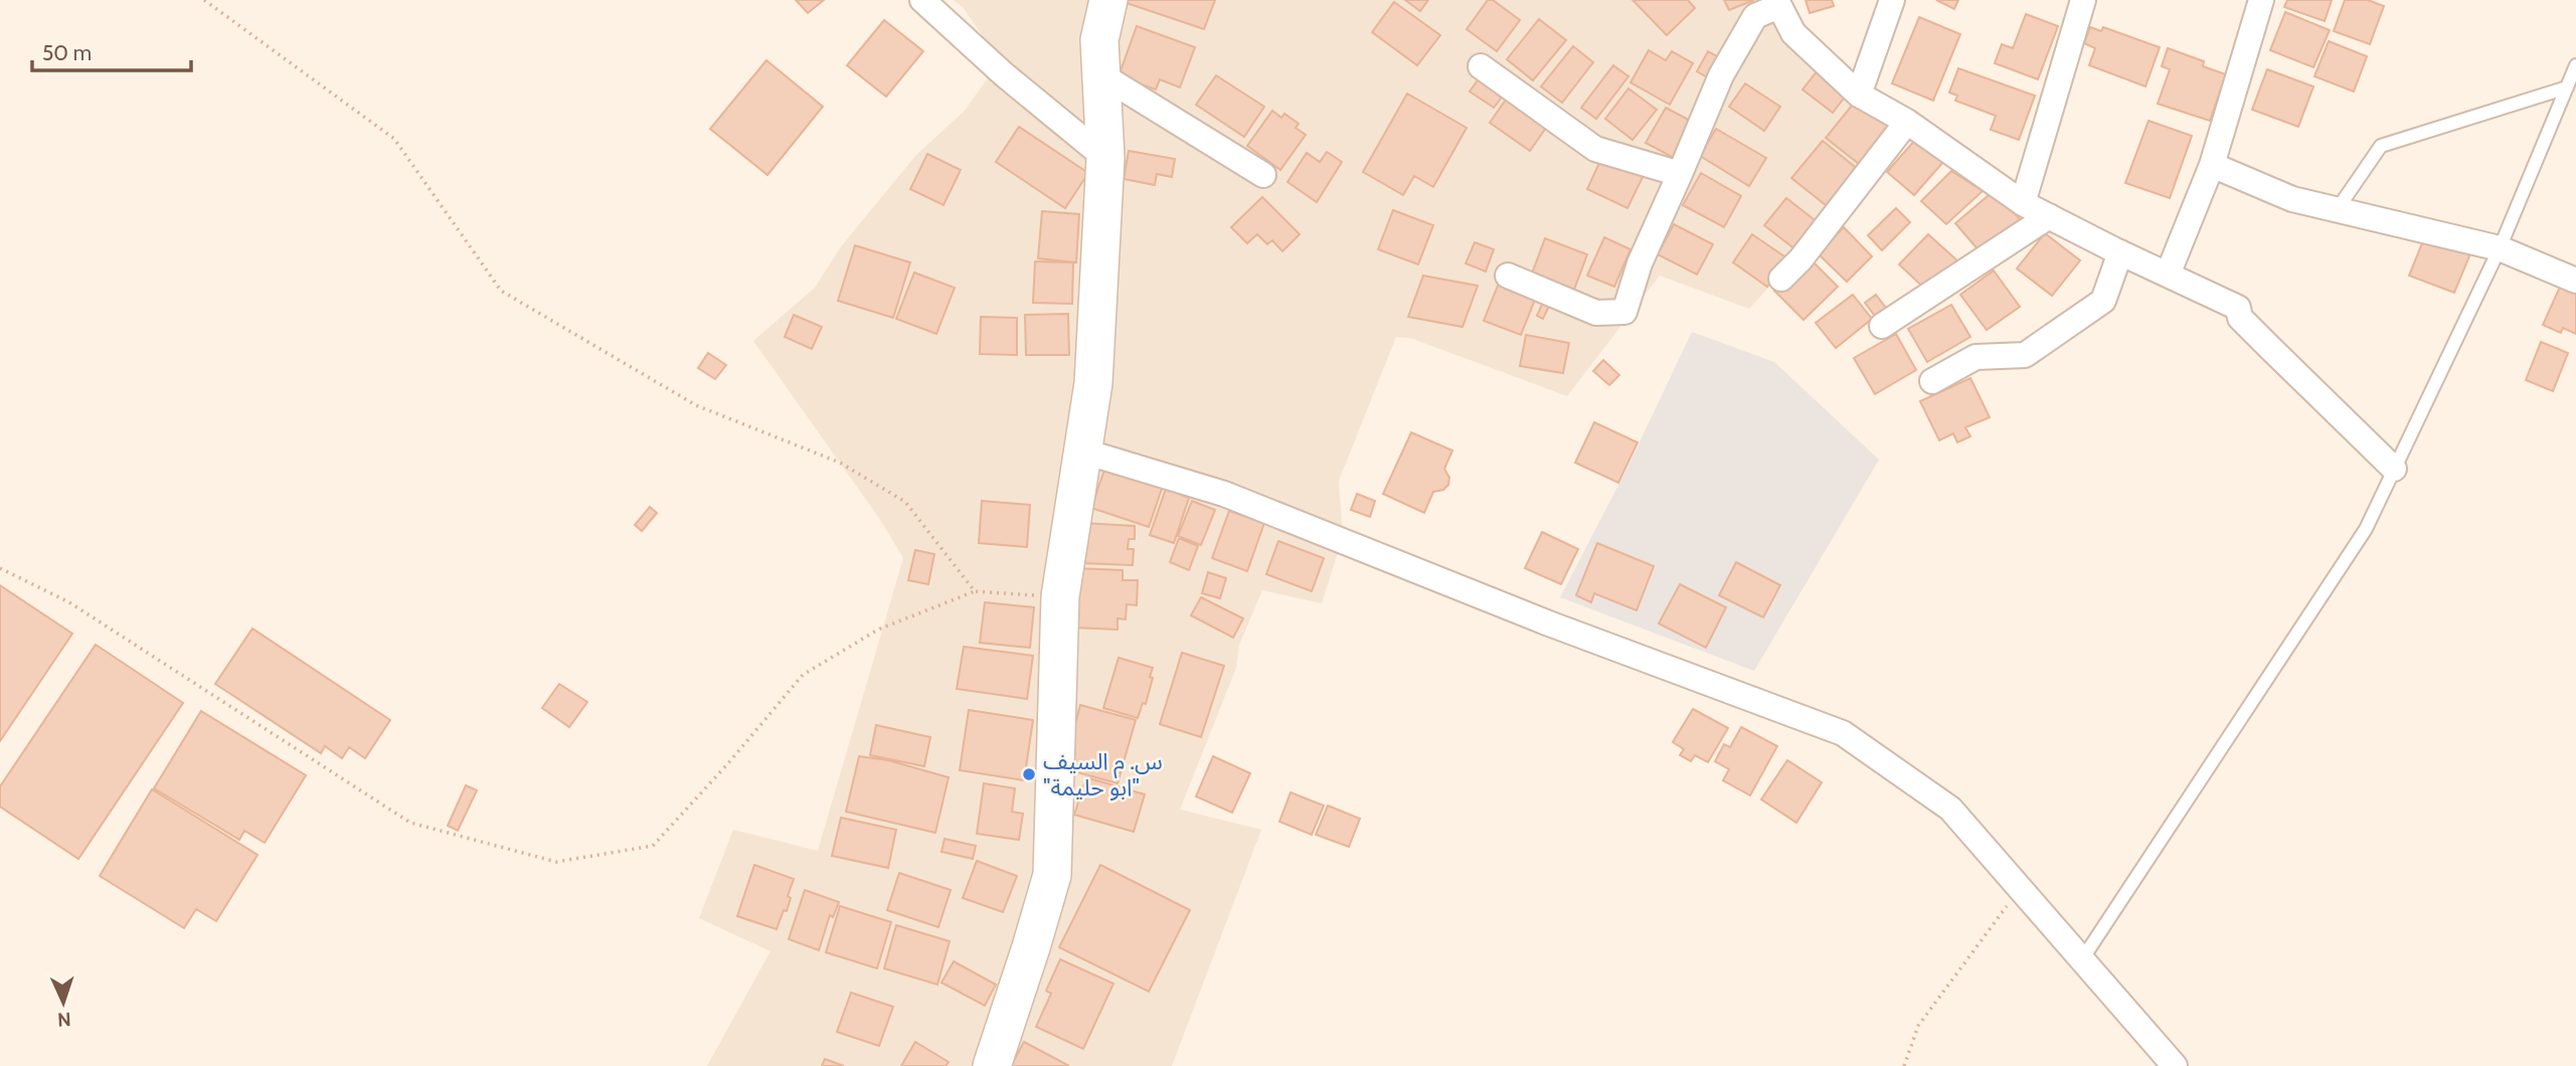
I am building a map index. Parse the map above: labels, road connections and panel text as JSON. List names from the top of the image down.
{
  "places": ["س. م السيف \"ابو حليمة\""],
  "scale_bar": "50 m",
  "north": "bottom"
}
